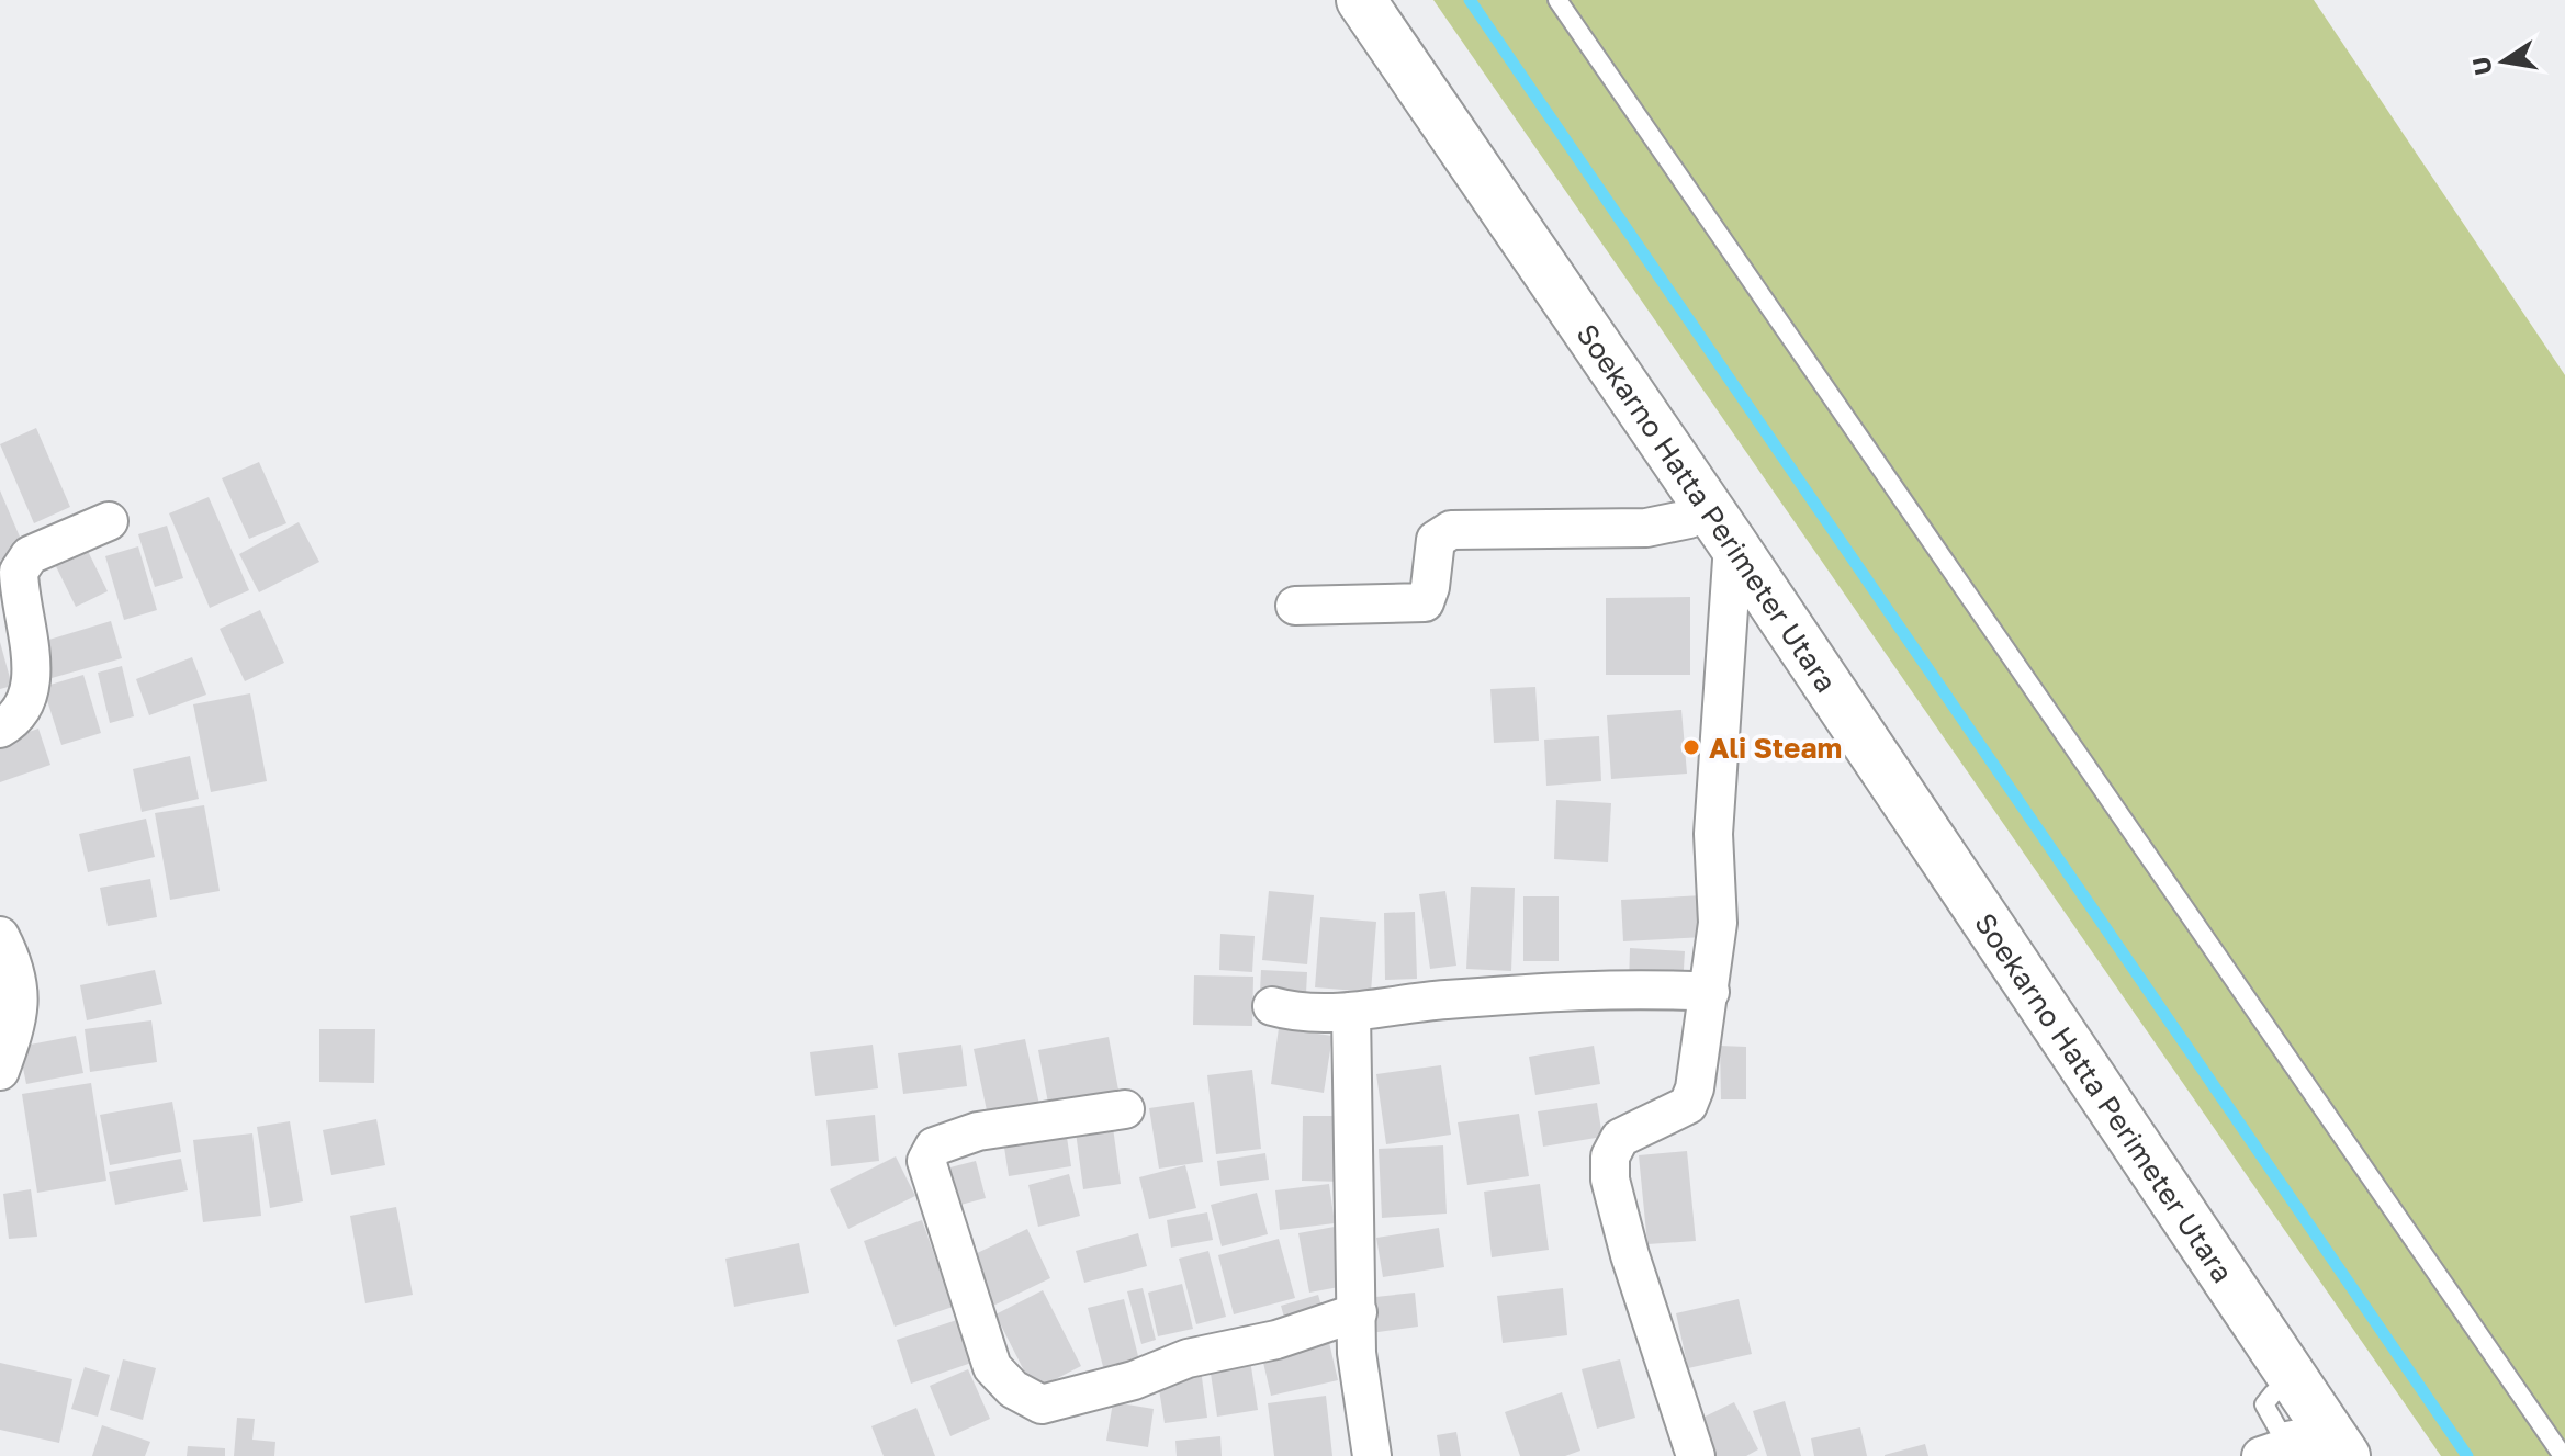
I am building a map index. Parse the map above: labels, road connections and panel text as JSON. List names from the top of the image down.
{
  "streets": {
    "main road": ["Soekarno Hatta Perimeter Utara"]
  },
  "places": ["Ali Steam"],
  "north": "left"
}
